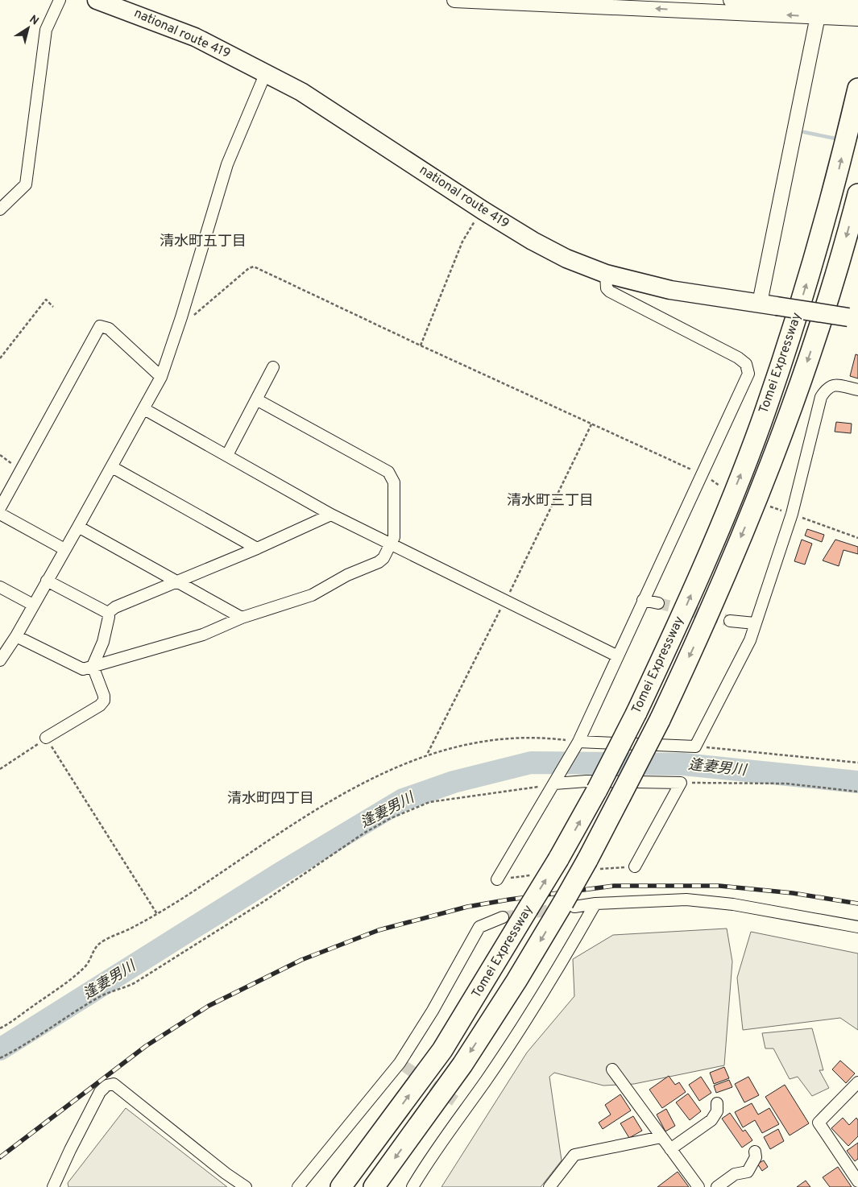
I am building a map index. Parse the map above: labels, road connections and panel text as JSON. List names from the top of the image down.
{
  "streets": {
    "highway": ["national route 419", "Tomei Expressway"]
  },
  "districts": ["清水町五丁目", "清水町三丁目", "清水町四丁目"],
  "water": ["逢妻男川"],
  "north": "top right"
}
